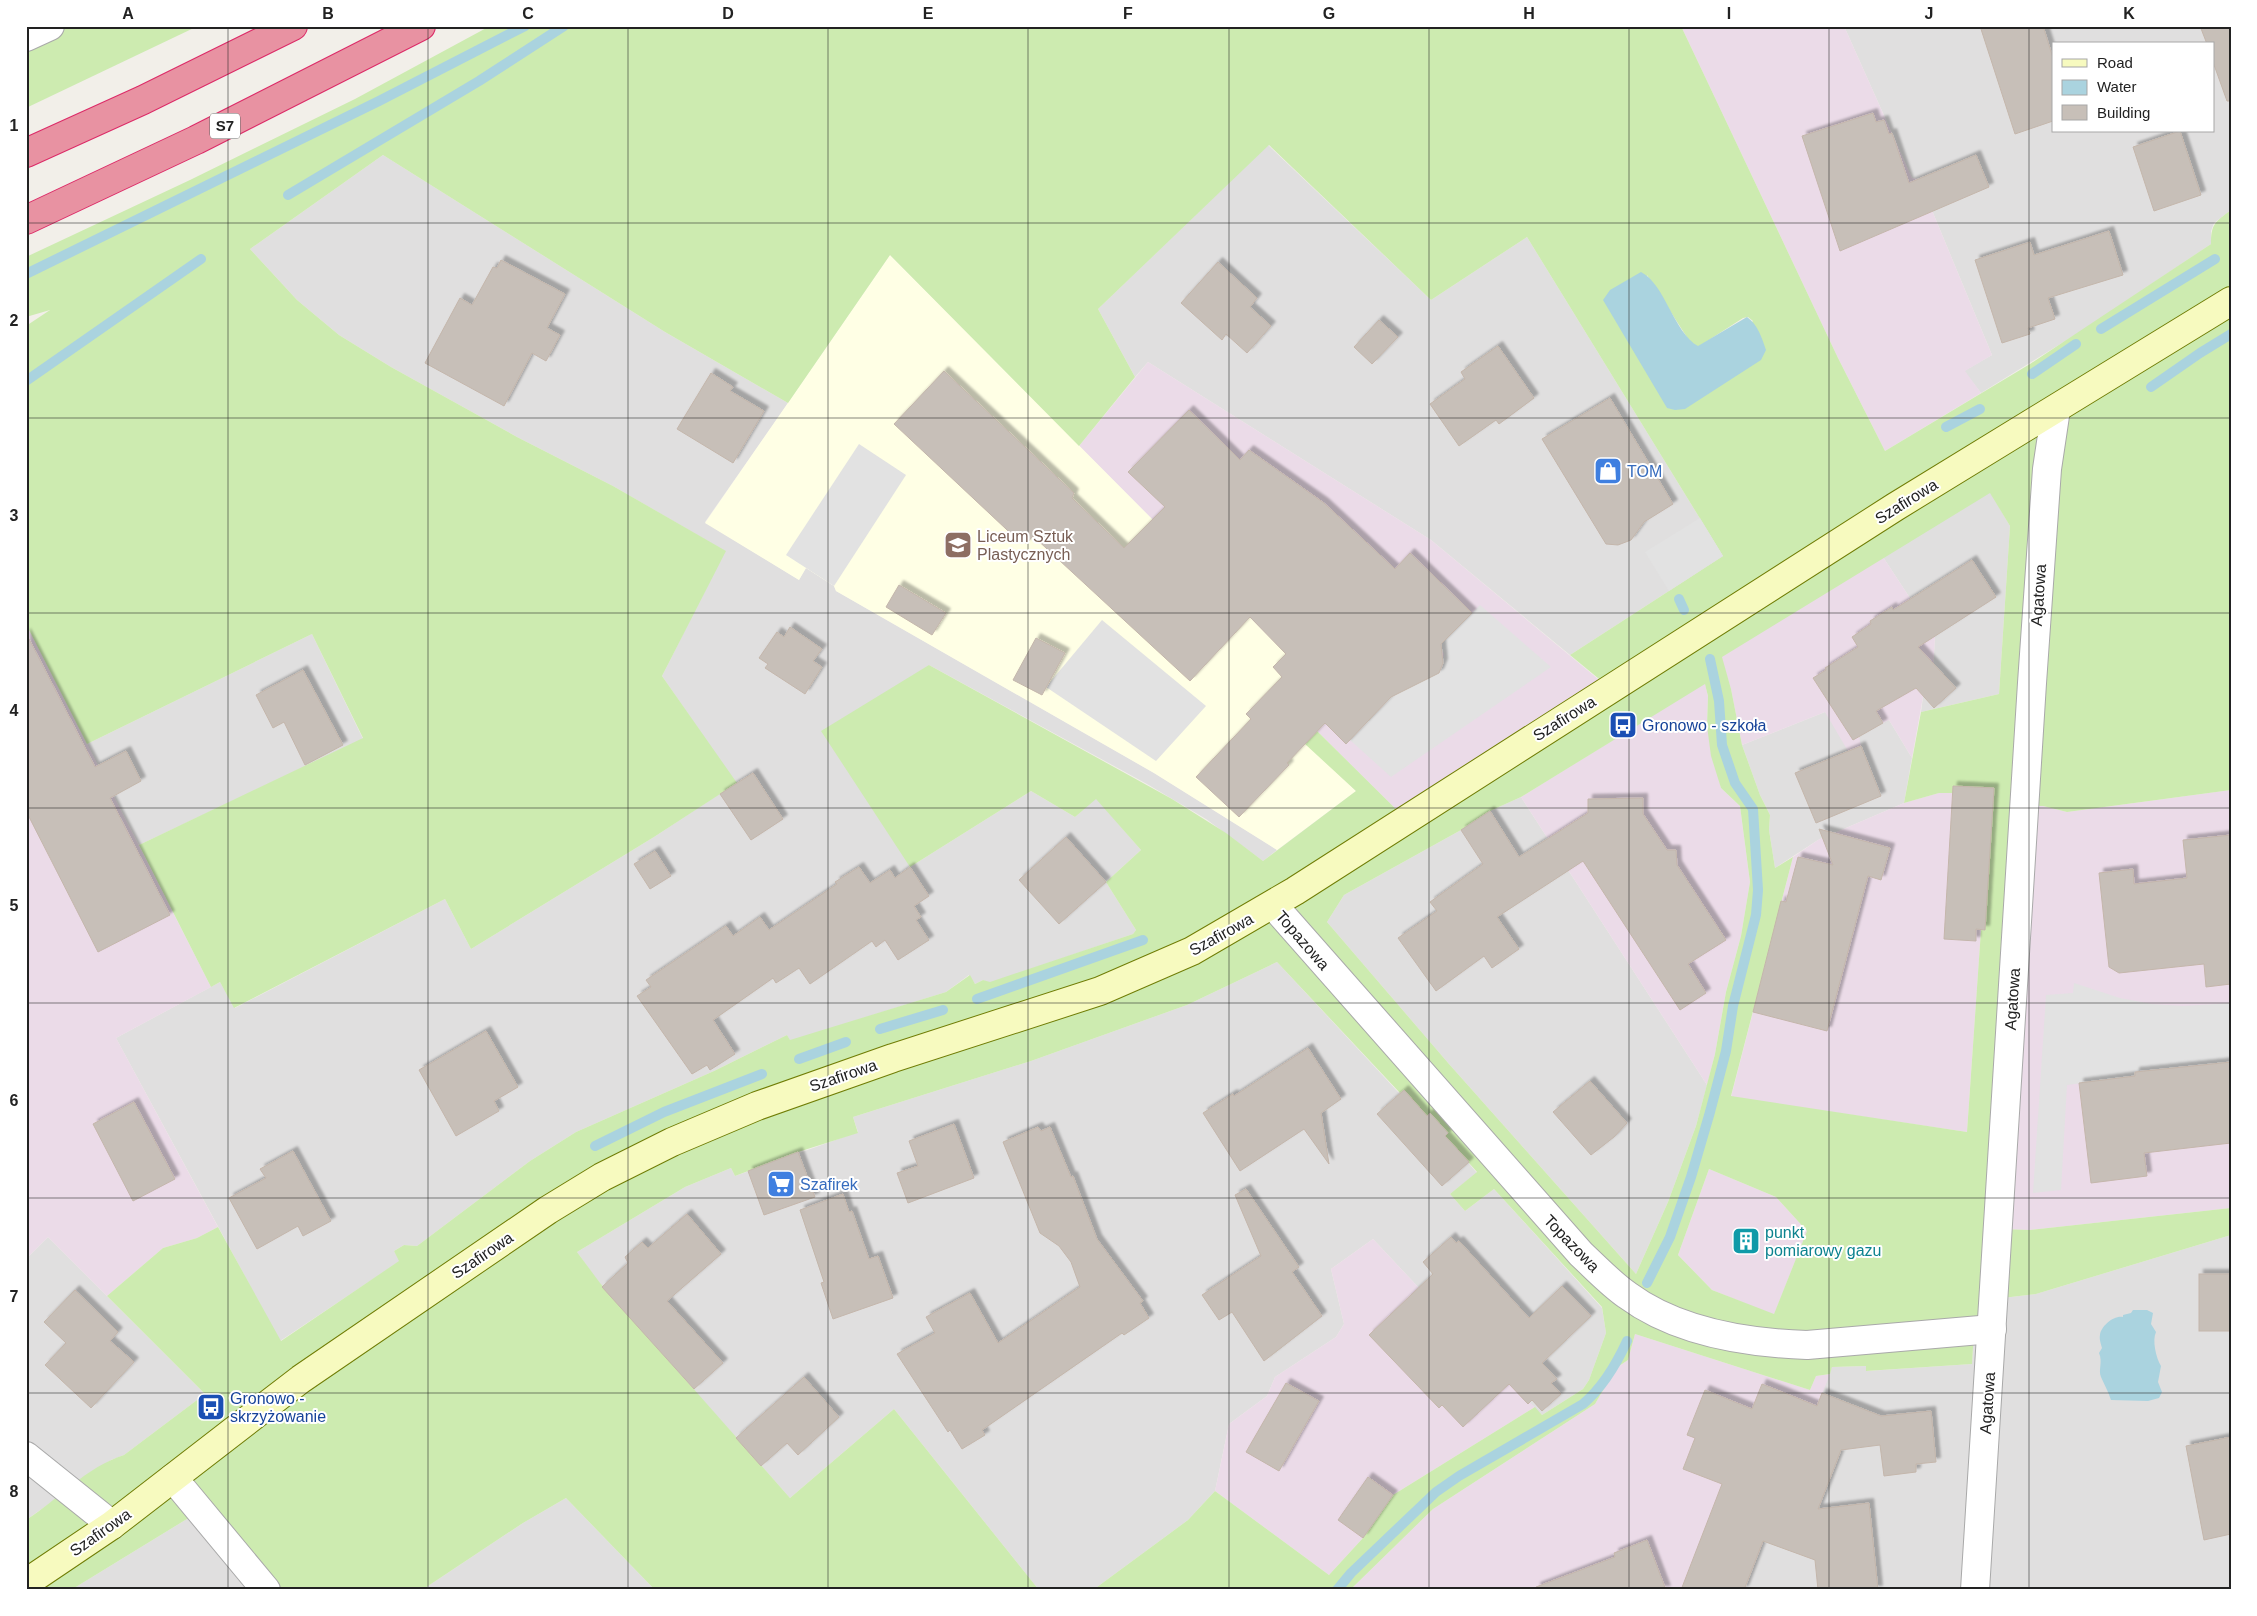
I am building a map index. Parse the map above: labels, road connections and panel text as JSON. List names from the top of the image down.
{
  "streets": {
    "highway": ["S7"],
    "street": ["Szafirowa", "Agatowa", "Topazowa"]
  },
  "crossings": [
    ["Szafirowa", "Agatowa"],
    ["Szafirowa", "Topazowa"],
    ["Agatowa", "Topazowa"]
  ],
  "places": {
    "shop": ["TOM"],
    "school or university": ["Liceum Sztuk Plastycznych"],
    "bus stop": ["Gronowo - szkoła", "Gronowo - skrzyżowanie"],
    "supermarket": ["Szafirek"],
    "building": ["punkt pomiarowy gazu"]
  },
  "legend": ["Road", "Water", "Building"],
  "grid": {
    "columns": [
      "A",
      "B",
      "C",
      "D",
      "E",
      "F",
      "G",
      "H",
      "I",
      "J",
      "K"
    ],
    "rows": [
      "1",
      "2",
      "3",
      "4",
      "5",
      "6",
      "7",
      "8"
    ]
  }
}
